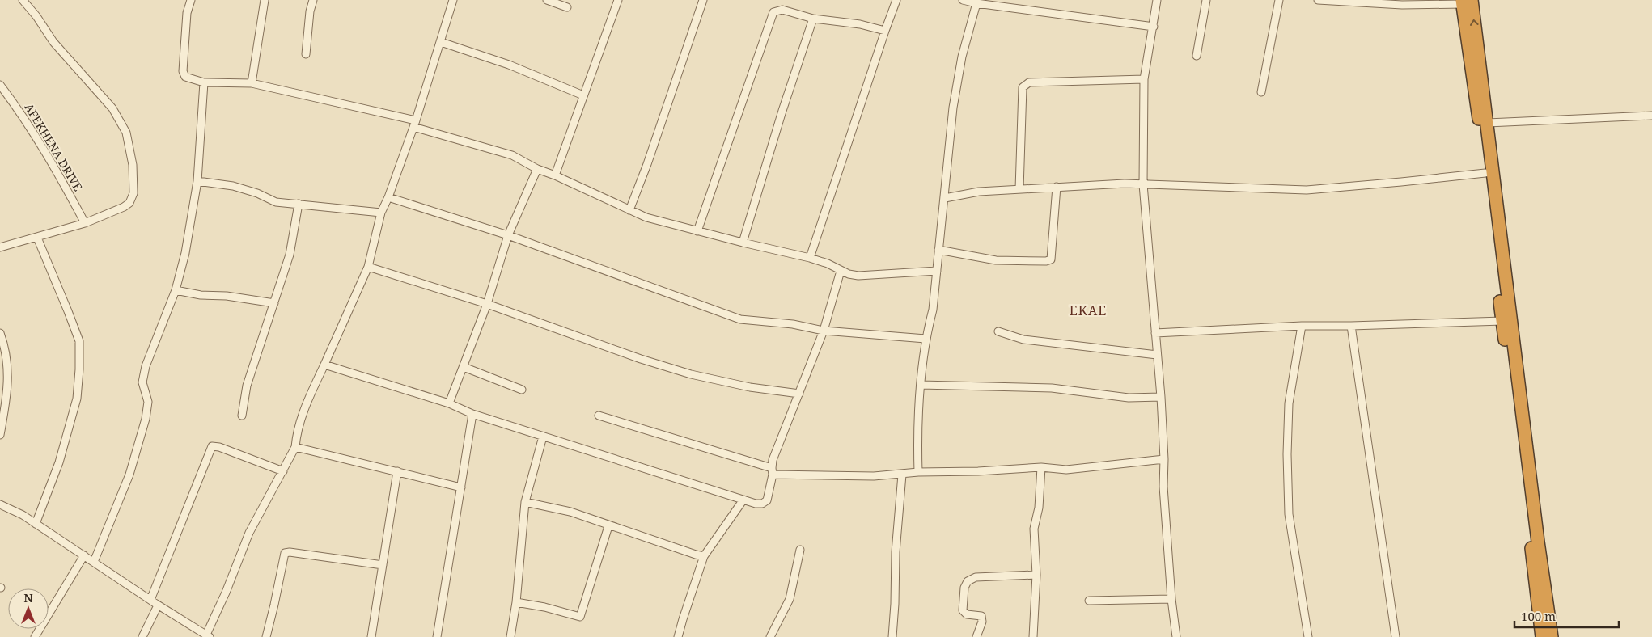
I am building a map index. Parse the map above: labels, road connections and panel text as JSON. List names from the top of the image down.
{
  "streets": {
    "street": ["AFEKHENA DRIVE"]
  },
  "districts": ["EKAE"],
  "scale_bar": "100 m",
  "north": "top"
}
